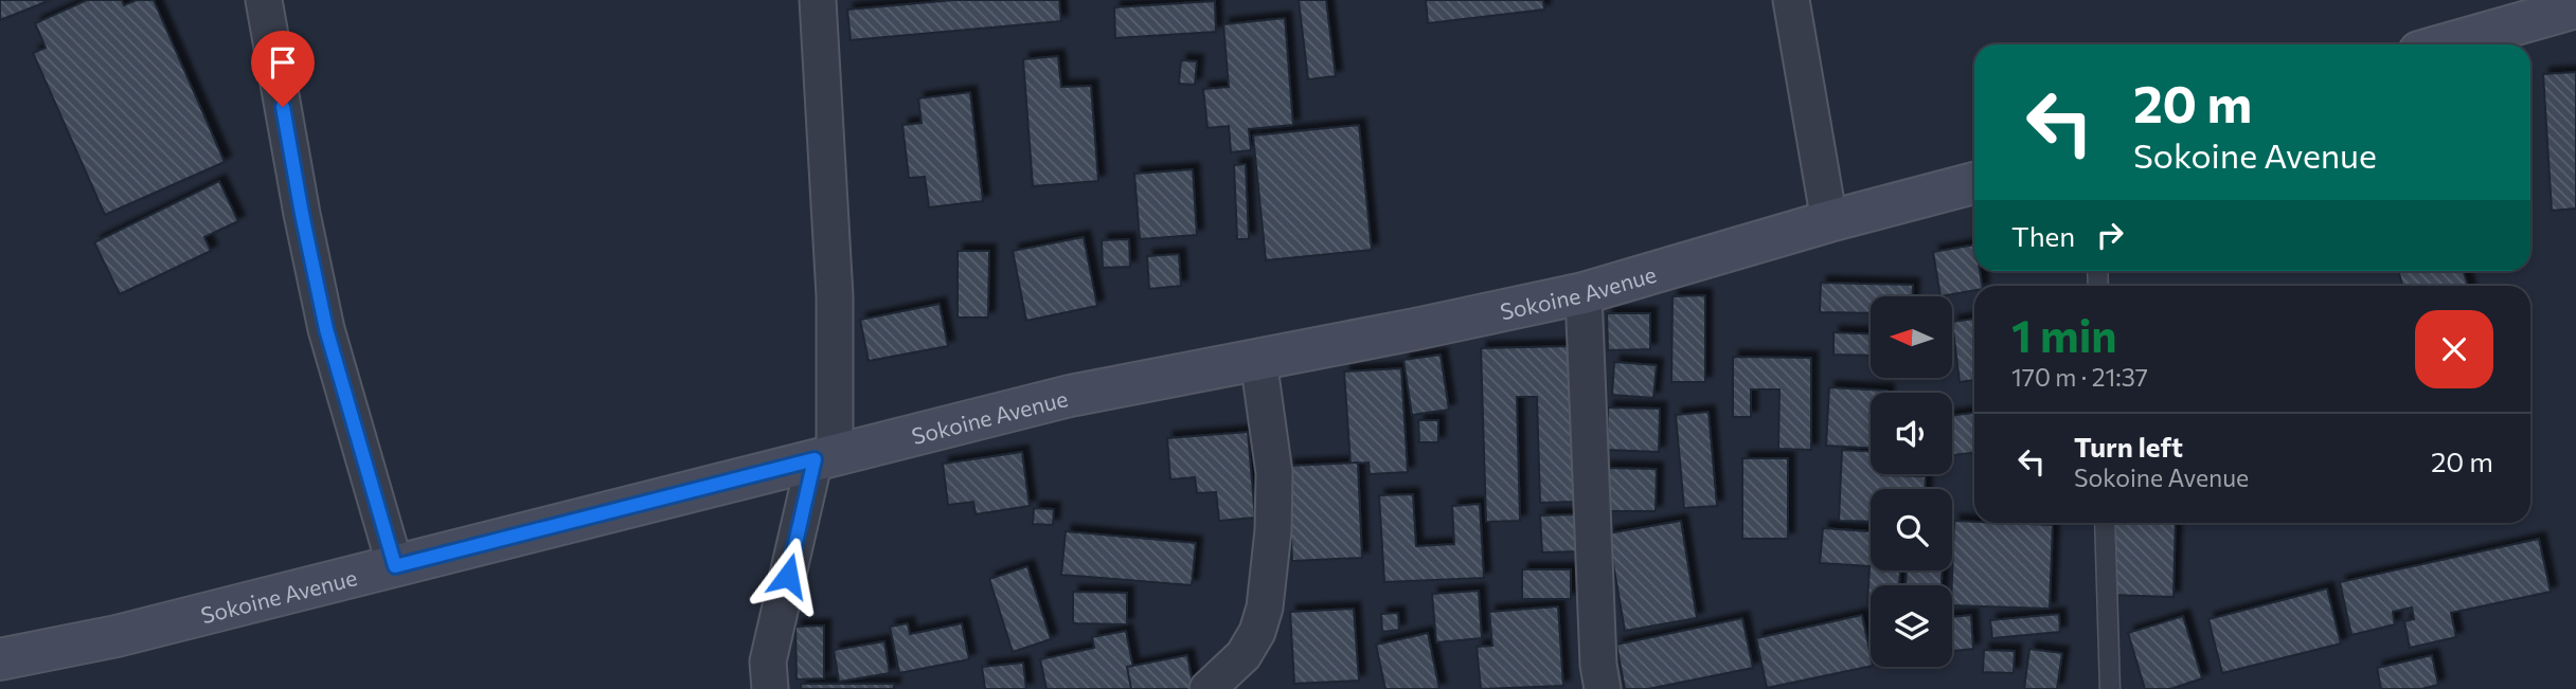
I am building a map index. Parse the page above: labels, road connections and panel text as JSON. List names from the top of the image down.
{
  "streets": {
    "street": ["Sokoine Avenue"]
  },
  "north": "left",
  "page": {
    "turn": ["20 m", "Sokoine Avenue"],
    "then": "Then",
    "heading": ["1 min", "170 m · 21:37"],
    "list": [
      {
        "name": "Turn left",
        "note": "Sokoine Avenue",
        "value": "20 m"
      }
    ]
  }
}
